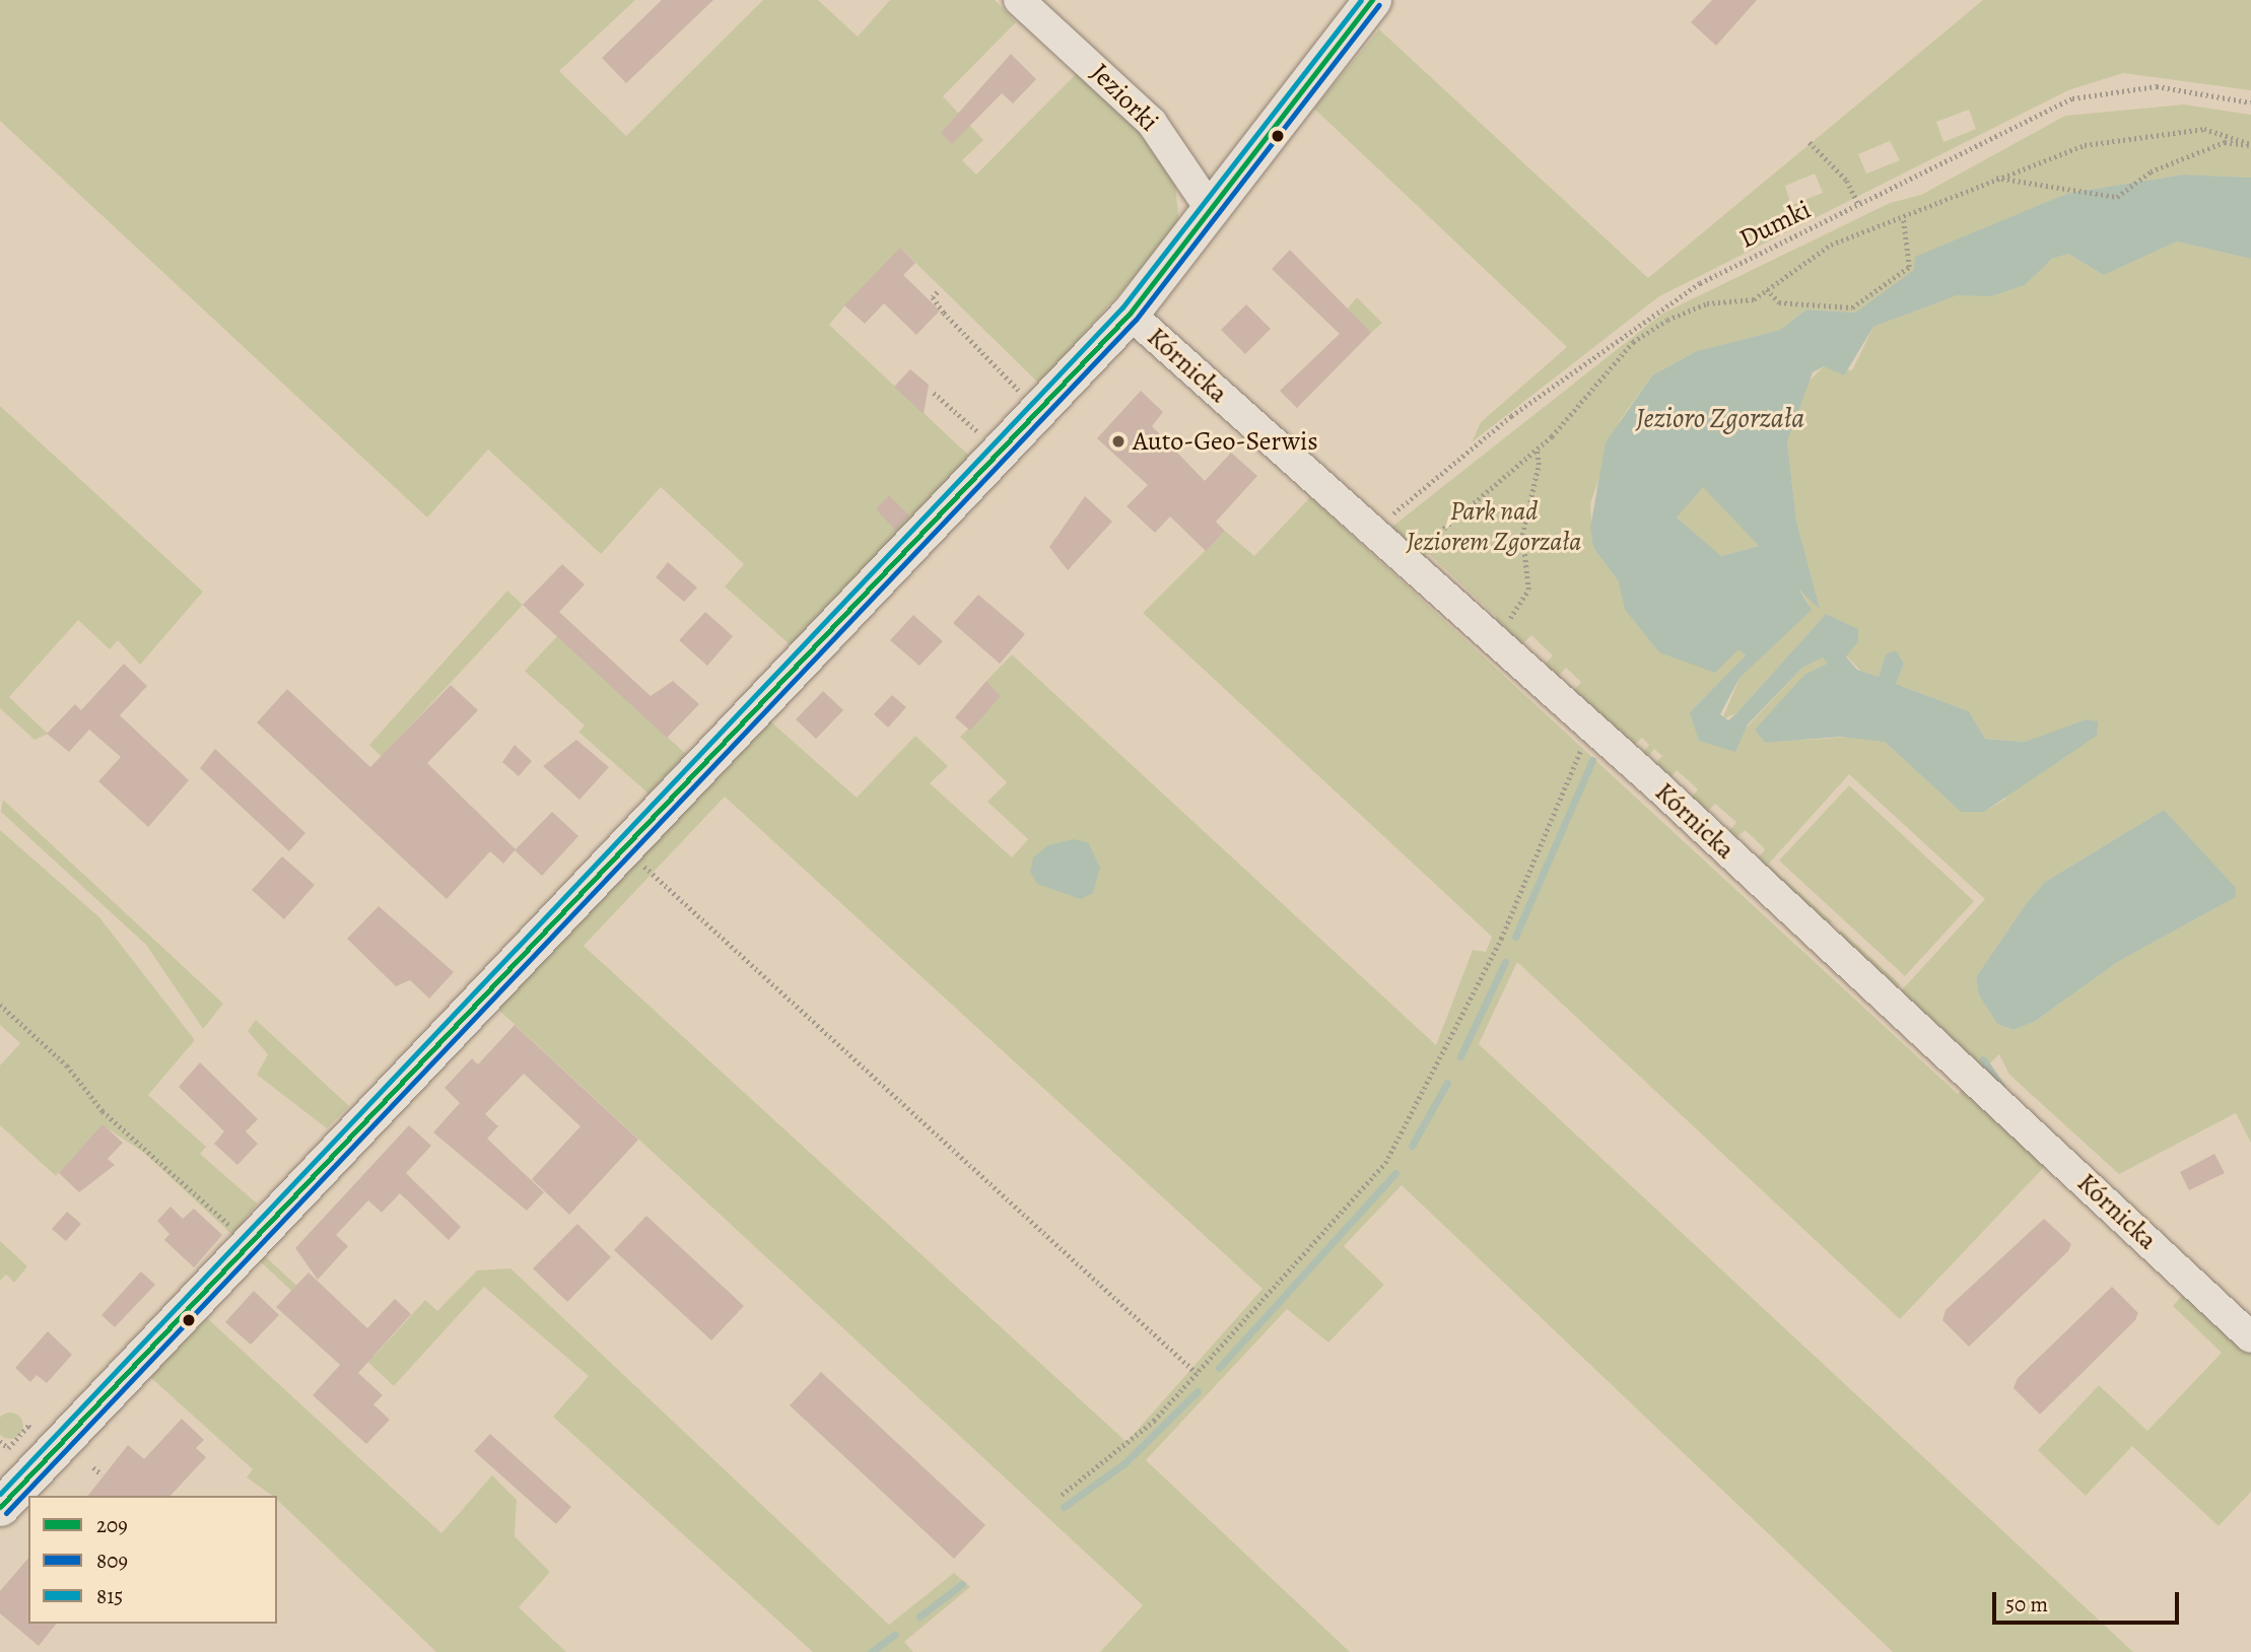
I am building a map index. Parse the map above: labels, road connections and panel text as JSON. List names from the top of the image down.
{
  "streets": {
    "street": ["Jeziorki", "Kórnicka"],
    "path": ["Dumki"]
  },
  "crossings": [
    ["Dumki", "Kórnicka"]
  ],
  "water": ["Jezioro Zgorzała"],
  "parks": ["Park nad Jeziorem Zgorzała"],
  "places": ["Auto-Geo-Serwis"],
  "lines": ["transit line 209", "transit line 815", "transit line 809"],
  "legend": ["209", "809", "815"],
  "scale_bar": "50 m"
}
